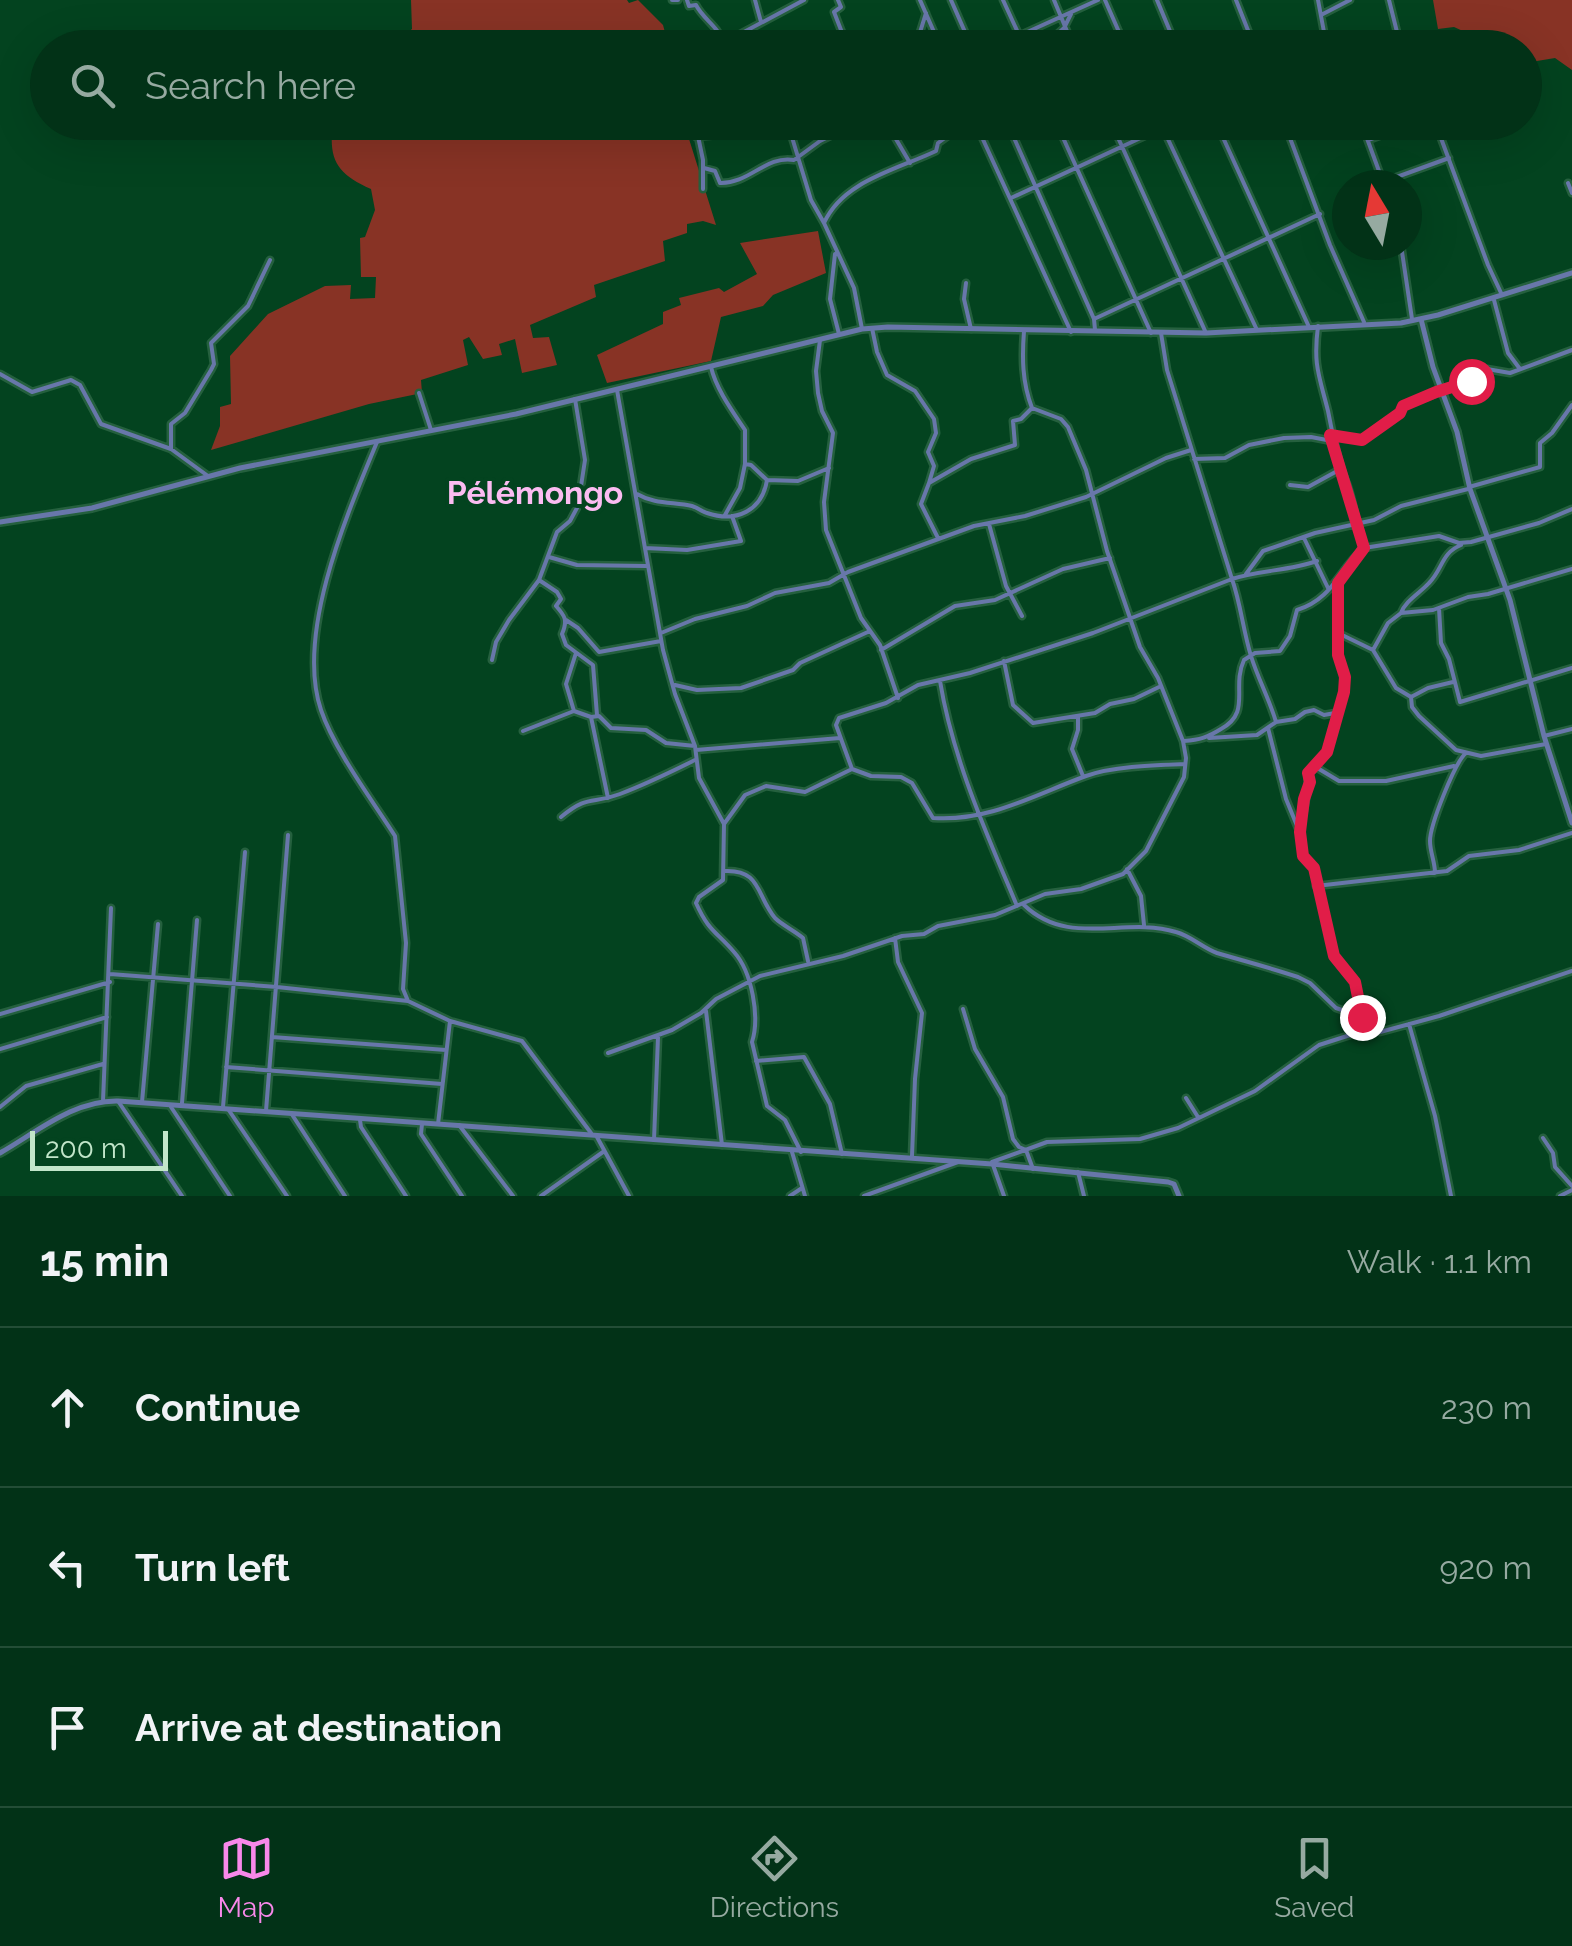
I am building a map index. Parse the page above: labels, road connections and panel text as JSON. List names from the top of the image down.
{
  "districts": ["Pélémongo"],
  "scale_bar": "200 m",
  "north": "top",
  "page": {
    "search": "Search here",
    "scale": "200 m",
    "heading": ["15 min", "Walk · 1.1 km"],
    "list": [
      ["Continue", "230 m"],
      ["Turn left", "920 m"],
      "Arrive at destination"
    ],
    "nav": ["Map", "Directions", "Saved"]
  }
}
